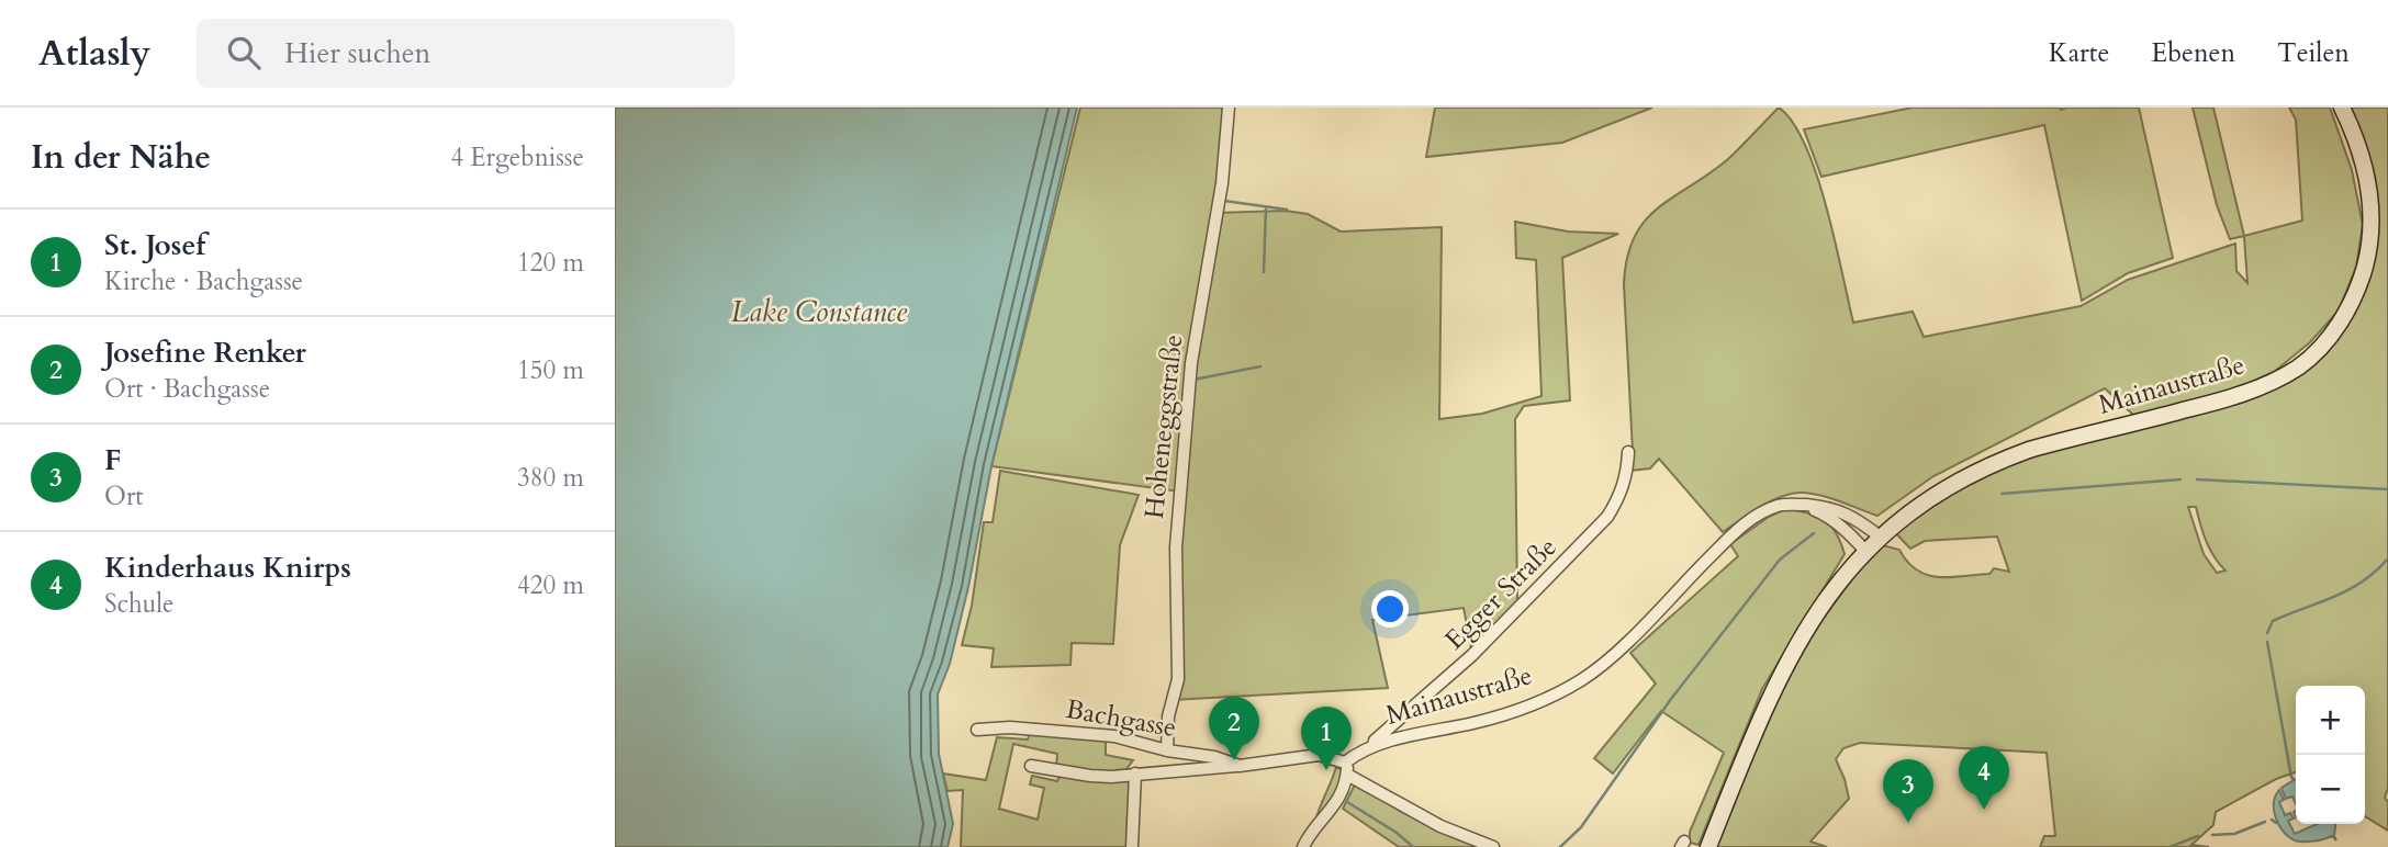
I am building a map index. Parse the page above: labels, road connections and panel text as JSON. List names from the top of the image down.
{
  "streets": {
    "main road": ["Mainaustraße"],
    "street": ["Hoheneggstraße", "Egger Straße", "Bachgasse"]
  },
  "crossings": [
    ["Mainaustraße", "Egger Straße"],
    ["Mainaustraße", "Bachgasse"],
    ["Hoheneggstraße", "Bachgasse"]
  ],
  "water": ["Lake Constance"],
  "page": {
    "header": "Atlasly",
    "search": "Hier suchen",
    "nav": ["Karte", "Ebenen", "Teilen"],
    "heading": ["In der Nähe", "4 Ergebnisse"],
    "list": [
      {
        "mark": "1",
        "name": "St. Josef",
        "note": "Kirche · Bachgasse",
        "value": "120 m"
      },
      {
        "mark": "2",
        "name": "Josefine Renker",
        "note": "Ort · Bachgasse",
        "value": "150 m"
      },
      {
        "mark": "3",
        "name": "F",
        "note": "Ort",
        "value": "380 m"
      },
      {
        "mark": "4",
        "name": "Kinderhaus Knirps",
        "note": "Schule",
        "value": "420 m"
      }
    ],
    "map_buttons": ["+", "−"],
    "pins": [
      "2",
      "1",
      "4",
      "3"
    ]
  }
}
